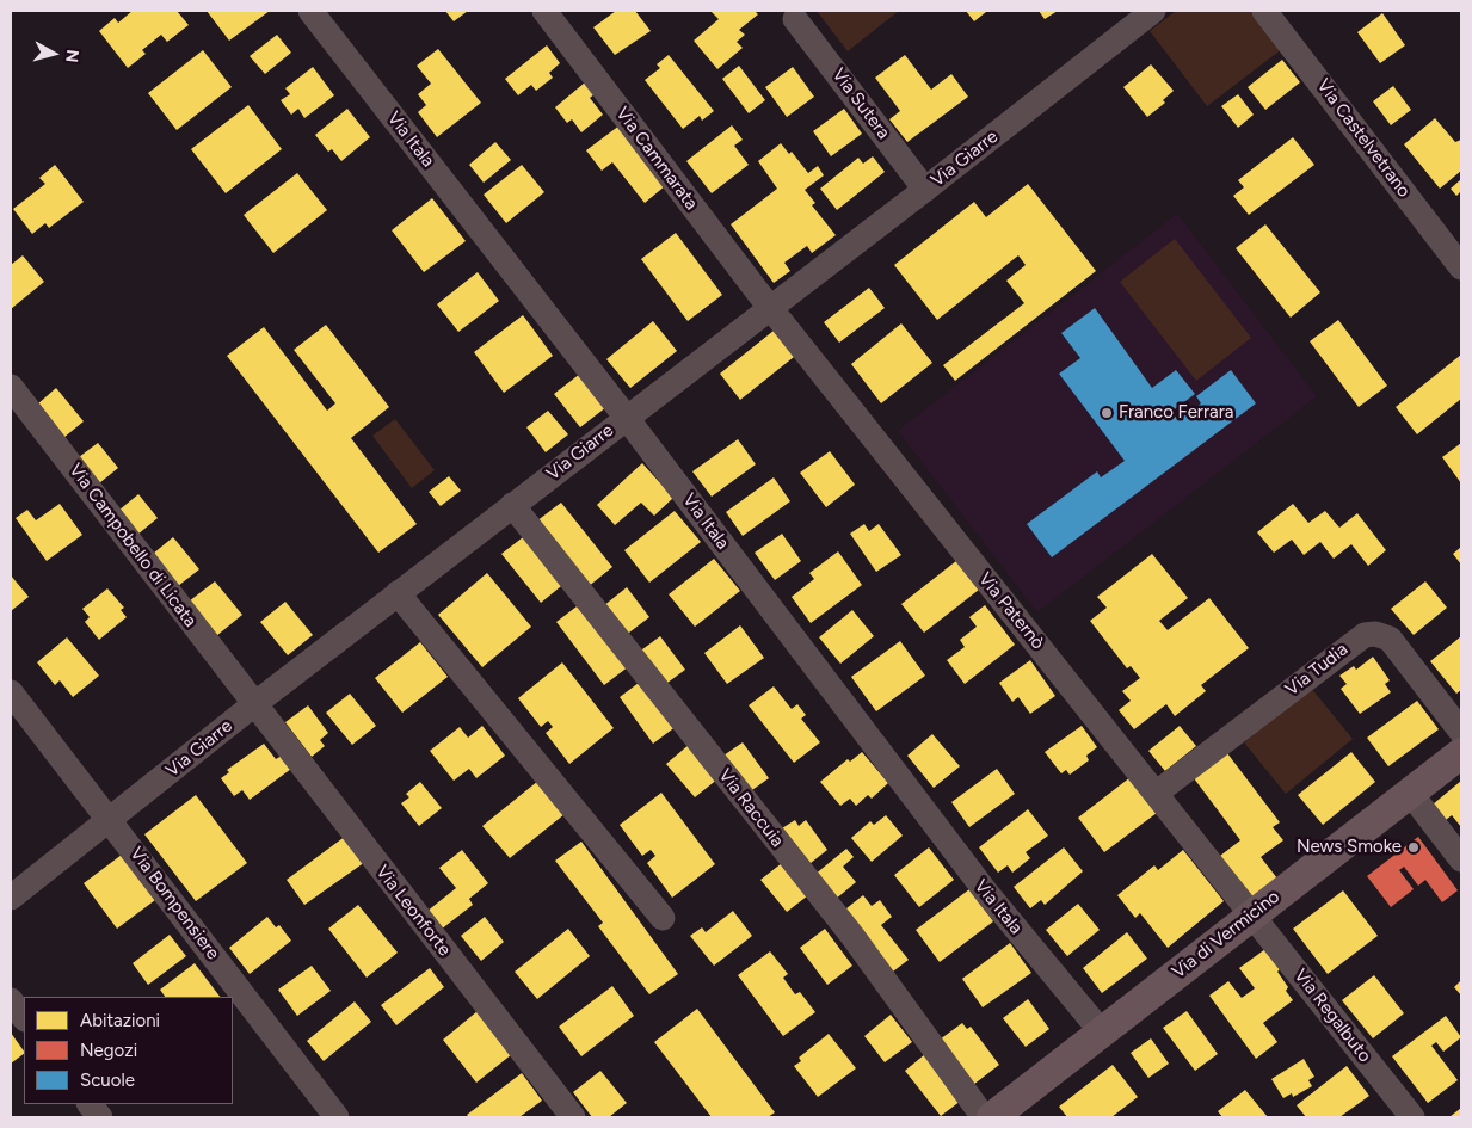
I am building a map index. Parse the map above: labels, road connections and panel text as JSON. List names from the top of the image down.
{
  "streets": {
    "main road": ["Via di Vermicino"],
    "street": [
      "Via Sutera",
      "Via Castelvetrano",
      "Via Itala",
      "Via Cammarata",
      "Via Giarre",
      "Via Campobello di Licata",
      "Via Paternò",
      "Via Tudia",
      "Via Raccuia",
      "Via Bompensiere",
      "Via Leonforte",
      "Via Regalbuto"
    ]
  },
  "crossings": [
    ["Via Sutera", "Via Giarre"],
    ["Via Itala", "Via Giarre"],
    ["Via Itala", "Via di Vermicino"],
    ["Via Cammarata", "Via Giarre"],
    ["Via Cammarata", "Via Paternò"],
    ["Via Giarre", "Via Campobello di Licata"],
    ["Via Giarre", "Via Paternò"],
    ["Via Giarre", "Via Raccuia"],
    ["Via Giarre", "Via Bompensiere"],
    ["Via Giarre", "Via Leonforte"],
    ["Via Campobello di Licata", "Via Leonforte"],
    ["Via Paternò", "Via Tudia"],
    ["Via Paternò", "Via di Vermicino"],
    ["Via Paternò", "Via Regalbuto"],
    ["Via di Vermicino", "Via Regalbuto"]
  ],
  "places": ["Franco Ferrara", "News Smoke"],
  "legend": ["Abitazioni", "Negozi", "Scuole"],
  "north": "right"
}
